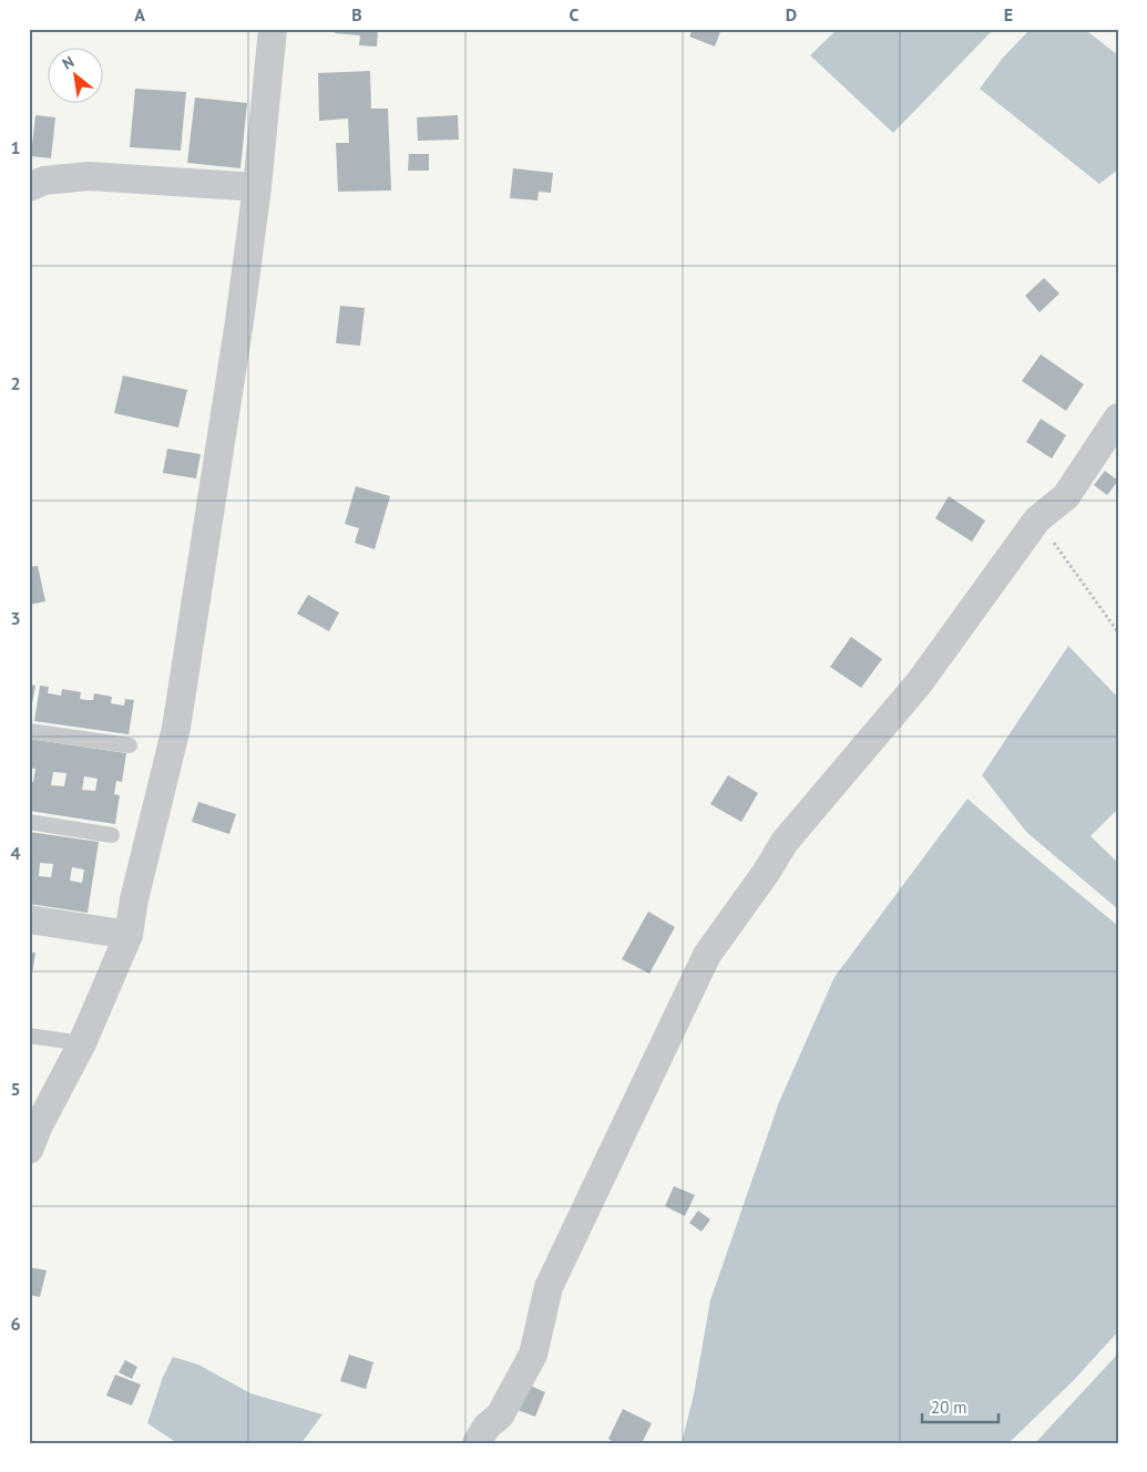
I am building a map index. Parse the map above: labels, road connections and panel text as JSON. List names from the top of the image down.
{
  "scale_bar": "20 m",
  "north": "top left",
  "grid": {
    "columns": [
      "A",
      "B",
      "C",
      "D",
      "E"
    ],
    "rows": [
      "1",
      "2",
      "3",
      "4",
      "5",
      "6"
    ]
  }
}
